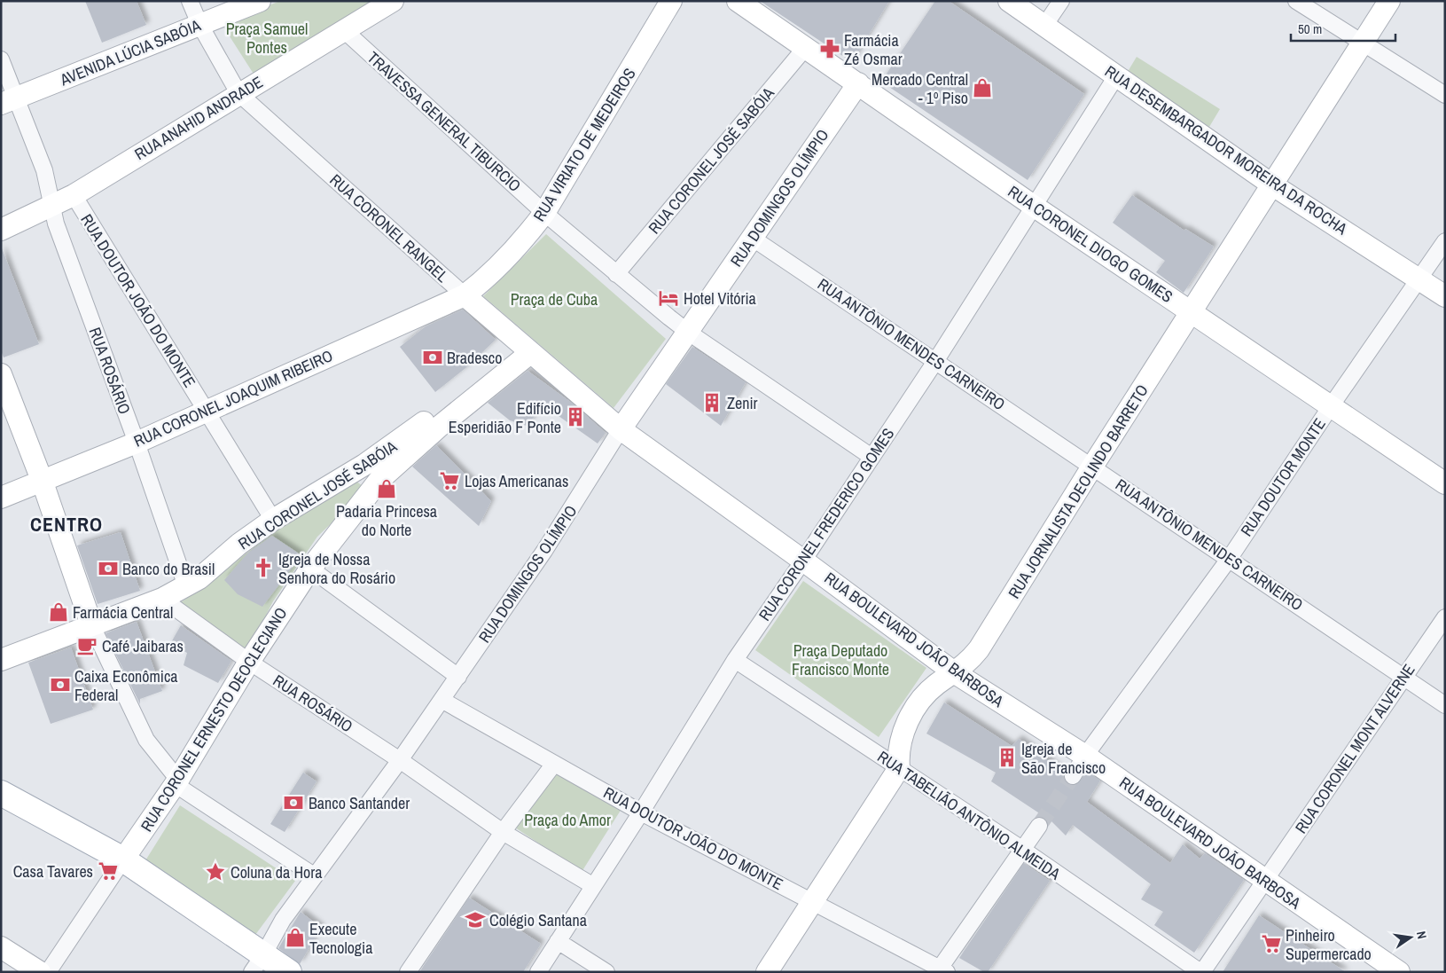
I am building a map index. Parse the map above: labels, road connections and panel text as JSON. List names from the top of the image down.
{
  "streets": {
    "main road": [
      "AVENIDA LÚCIA SABÓIA",
      "RUA ANAHID ANDRADE",
      "RUA VIRIATO DE MEDEIROS",
      "RUA DESEMBARGADOR MOREIRA DA ROCHA",
      "RUA CORONEL JOSÉ SABÓIA",
      "RUA DOMINGOS OLÍMPIO",
      "RUA CORONEL RANGEL",
      "RUA CORONEL DIOGO GOMES",
      "RUA CORONEL JOAQUIM RIBEIRO",
      "RUA JORNALISTA DEOLINDO BARRETO",
      "RUA BOULEVARD JOÃO BARBOSA",
      "RUA CORONEL ERNESTO DEOCLECIANO"
    ],
    "street": [
      "TRAVESSA GENERAL TIBURCIO",
      "RUA DOUTOR JOÃO DO MONTE",
      "RUA ANTÔNIO MENDES CARNEIRO",
      "RUA ROSÁRIO",
      "RUA DOUTOR MONTE",
      "RUA CORONEL FREDERICO GOMES",
      "RUA CORONEL MONT ALVERNE",
      "RUA TABELIÃO ANTÔNIO ALMEIDA"
    ]
  },
  "crossings": [
    ["AVENIDA LÚCIA SABÓIA", "RUA CORONEL RANGEL"],
    ["AVENIDA LÚCIA SABÓIA", "RUA ROSÁRIO"],
    ["RUA ANAHID ANDRADE", "TRAVESSA GENERAL TIBURCIO"],
    ["RUA ANAHID ANDRADE", "RUA CORONEL RANGEL"],
    ["RUA ANAHID ANDRADE", "RUA DOUTOR JOÃO DO MONTE"],
    ["RUA ANAHID ANDRADE", "RUA ROSÁRIO"],
    ["TRAVESSA GENERAL TIBURCIO", "RUA VIRIATO DE MEDEIROS"],
    ["TRAVESSA GENERAL TIBURCIO", "RUA CORONEL JOSÉ SABÓIA"],
    ["TRAVESSA GENERAL TIBURCIO", "RUA DOMINGOS OLÍMPIO"],
    ["TRAVESSA GENERAL TIBURCIO", "RUA CORONEL FREDERICO GOMES"],
    ["RUA VIRIATO DE MEDEIROS", "RUA CORONEL RANGEL"],
    ["RUA VIRIATO DE MEDEIROS", "RUA CORONEL JOAQUIM RIBEIRO"],
    ["RUA DESEMBARGADOR MOREIRA DA ROCHA", "RUA DOUTOR MONTE"],
    ["RUA DESEMBARGADOR MOREIRA DA ROCHA", "RUA JORNALISTA DEOLINDO BARRETO"],
    ["RUA DESEMBARGADOR MOREIRA DA ROCHA", "RUA CORONEL FREDERICO GOMES"],
    ["RUA CORONEL JOSÉ SABÓIA", "RUA CORONEL RANGEL"],
    ["RUA CORONEL JOSÉ SABÓIA", "RUA CORONEL DIOGO GOMES"],
    ["RUA CORONEL JOSÉ SABÓIA", "RUA DOUTOR JOÃO DO MONTE"],
    ["RUA CORONEL JOSÉ SABÓIA", "RUA ROSÁRIO"],
    ["RUA CORONEL JOSÉ SABÓIA", "RUA CORONEL ERNESTO DEOCLECIANO"],
    ["RUA DOMINGOS OLÍMPIO", "RUA CORONEL RANGEL"],
    ["RUA DOMINGOS OLÍMPIO", "RUA CORONEL DIOGO GOMES"],
    ["RUA DOMINGOS OLÍMPIO", "RUA DOUTOR JOÃO DO MONTE"],
    ["RUA DOMINGOS OLÍMPIO", "RUA ANTÔNIO MENDES CARNEIRO"],
    ["RUA DOMINGOS OLÍMPIO", "RUA ROSÁRIO"],
    ["RUA DOMINGOS OLÍMPIO", "RUA BOULEVARD JOÃO BARBOSA"],
    ["RUA CORONEL RANGEL", "RUA CORONEL JOAQUIM RIBEIRO"],
    ["RUA CORONEL RANGEL", "RUA BOULEVARD JOÃO BARBOSA"],
    ["RUA CORONEL RANGEL", "RUA CORONEL ERNESTO DEOCLECIANO"],
    ["RUA CORONEL DIOGO GOMES", "RUA DOUTOR MONTE"],
    ["RUA CORONEL DIOGO GOMES", "RUA JORNALISTA DEOLINDO BARRETO"],
    ["RUA CORONEL DIOGO GOMES", "RUA CORONEL FREDERICO GOMES"],
    ["RUA DOUTOR JOÃO DO MONTE", "RUA CORONEL JOAQUIM RIBEIRO"],
    ["RUA DOUTOR JOÃO DO MONTE", "RUA CORONEL FREDERICO GOMES"],
    ["RUA ANTÔNIO MENDES CARNEIRO", "RUA DOUTOR MONTE"],
    ["RUA ANTÔNIO MENDES CARNEIRO", "RUA JORNALISTA DEOLINDO BARRETO"],
    ["RUA ANTÔNIO MENDES CARNEIRO", "RUA CORONEL FREDERICO GOMES"],
    ["RUA ANTÔNIO MENDES CARNEIRO", "RUA CORONEL MONT ALVERNE"],
    ["RUA ROSÁRIO", "RUA CORONEL JOAQUIM RIBEIRO"],
    ["RUA ROSÁRIO", "RUA CORONEL FREDERICO GOMES"],
    ["RUA ROSÁRIO", "RUA CORONEL ERNESTO DEOCLECIANO"],
    ["RUA DOUTOR MONTE", "RUA BOULEVARD JOÃO BARBOSA"],
    ["RUA JORNALISTA DEOLINDO BARRETO", "RUA BOULEVARD JOÃO BARBOSA"],
    ["RUA JORNALISTA DEOLINDO BARRETO", "RUA TABELIÃO ANTÔNIO ALMEIDA"],
    ["RUA CORONEL FREDERICO GOMES", "RUA BOULEVARD JOÃO BARBOSA"],
    ["RUA CORONEL FREDERICO GOMES", "RUA TABELIÃO ANTÔNIO ALMEIDA"],
    ["RUA BOULEVARD JOÃO BARBOSA", "RUA CORONEL MONT ALVERNE"],
    ["RUA CORONEL MONT ALVERNE", "RUA TABELIÃO ANTÔNIO ALMEIDA"]
  ],
  "districts": ["CENTRO"],
  "parks": [
    "Praça Samuel Pontes",
    "Praça de Cuba",
    "Praça Deputado Francisco Monte",
    "Praça do Amor"
  ],
  "places": {
    "pharmacy": ["Farmácia Zé Osmar"],
    "shop": [
      "Mercado Central - 1º Piso",
      "Padaria Princesa do Norte",
      "Farmácia Central",
      "Execute Tecnologia"
    ],
    "hotel": ["Hotel Vitória"],
    "bank": [
      "Bradesco",
      "Banco do Brasil",
      "Caixa Econômica Federal",
      "Banco Santander"
    ],
    "building": ["Zenir", "Edifício Esperidião F Ponte", "Igreja de São Francisco"],
    "supermarket": ["Lojas Americanas", "Casa Tavares", "Pinheiro Supermercado"],
    "church": ["Igreja de Nossa Senhora do Rosário"],
    "cafe": ["Café Jaibaras"],
    "place": ["Coluna da Hora"],
    "school or university": ["Colégio Santana"]
  },
  "scale_bar": "50 m",
  "north": "right"
}
